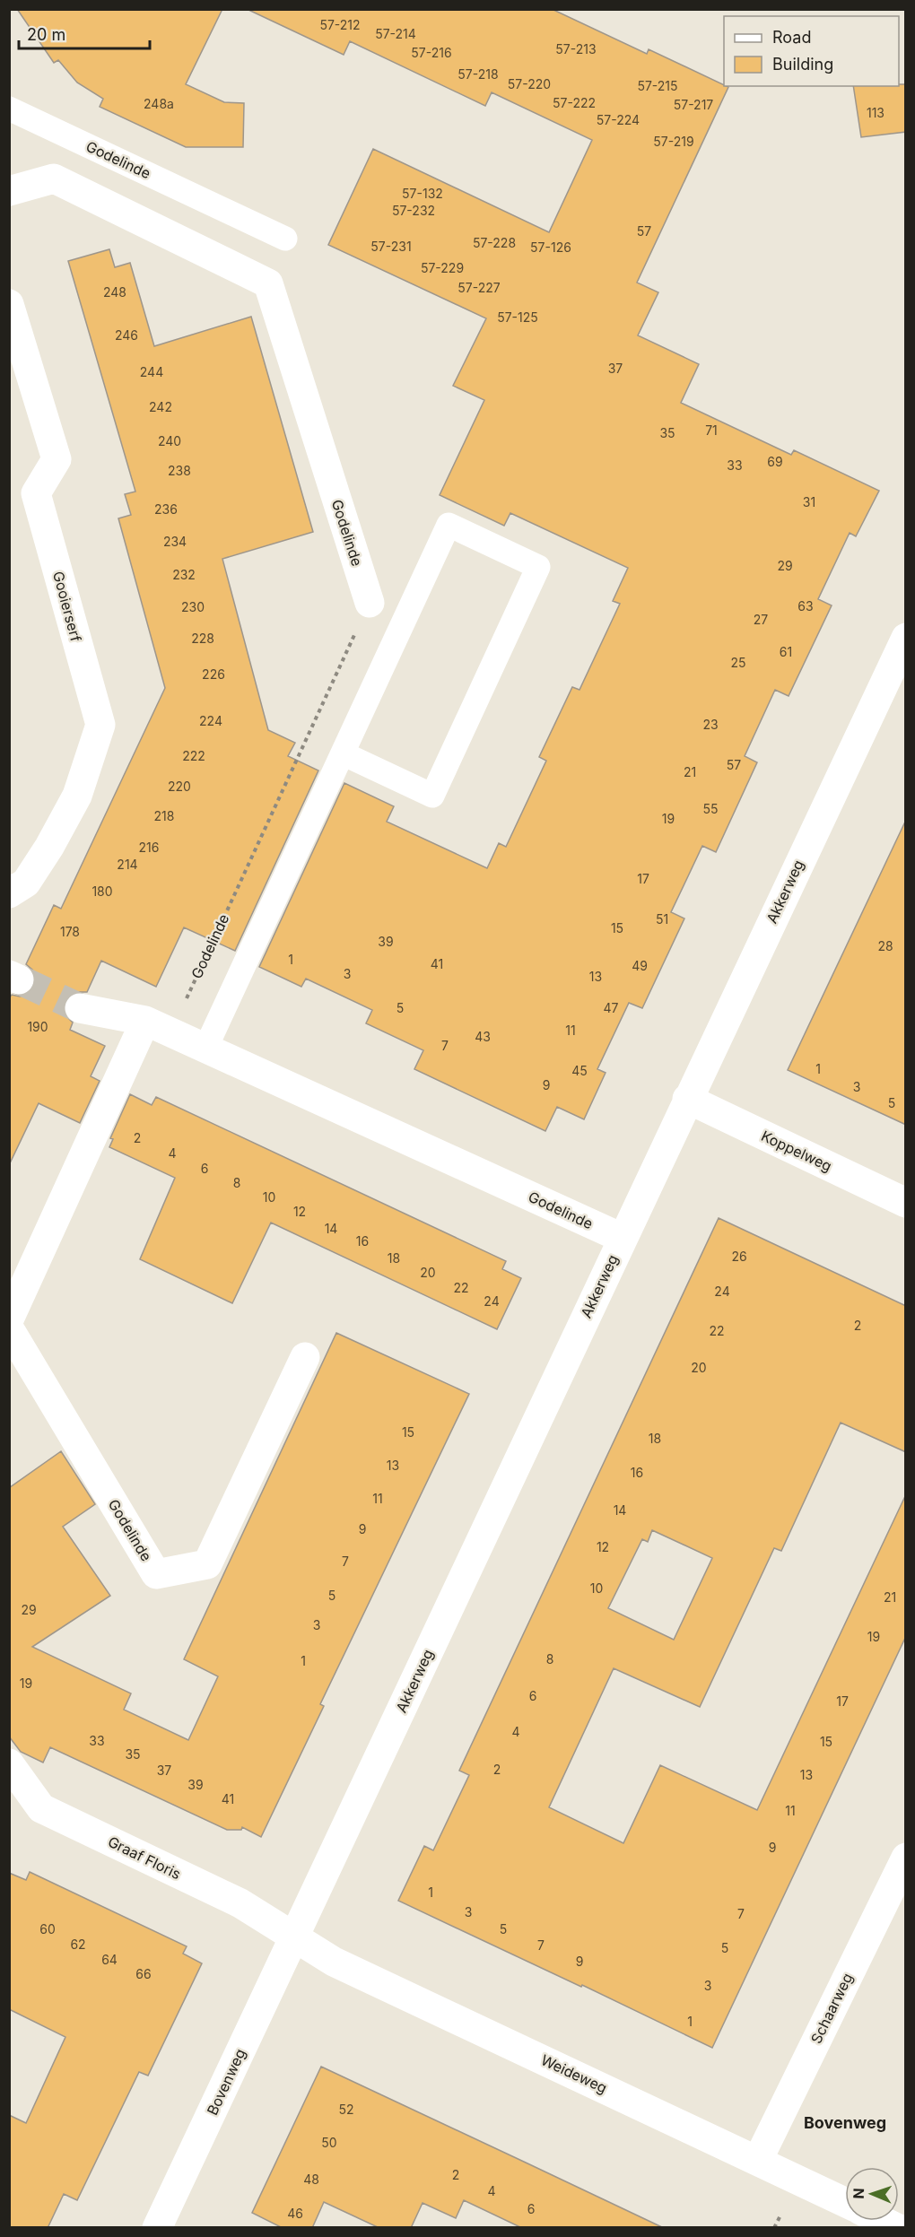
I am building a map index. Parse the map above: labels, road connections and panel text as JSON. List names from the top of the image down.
{
  "streets": {
    "street": [
      "Godelinde",
      "Gooierserf",
      "Akkerweg",
      "Koppelweg",
      "Graaf Floris",
      "Schaarweg",
      "Weideweg",
      "Bovenweg"
    ]
  },
  "crossings": [
    ["Godelinde", "Akkerweg"],
    ["Akkerweg", "Koppelweg"],
    ["Akkerweg", "Graaf Floris"],
    ["Akkerweg", "Weideweg"],
    ["Akkerweg", "Bovenweg"],
    ["Graaf Floris", "Weideweg"],
    ["Graaf Floris", "Bovenweg"],
    ["Schaarweg", "Weideweg"],
    ["Weideweg", "Bovenweg"]
  ],
  "districts": ["Bovenweg"],
  "house_numbers": [
    "57-212",
    "57-214",
    "57-213",
    "57-216",
    "57-218",
    "57-220",
    "57-215",
    "57-222",
    "248a",
    "57-217",
    "113",
    "57-224",
    "57-219",
    "57-132",
    "57-232",
    "57",
    "57-228",
    "57-231",
    "57-126",
    "57-229",
    "57-227",
    "248",
    "57-125",
    "246",
    "37",
    "244",
    "242",
    "71",
    "35",
    "240",
    "69",
    "33",
    "238",
    "31",
    "236",
    "234",
    "29",
    "232",
    "63",
    "230",
    "27",
    "228",
    "61",
    "25",
    "226",
    "224",
    "23",
    "222",
    "57",
    "21",
    "220",
    "55",
    "218",
    "19",
    "216",
    "214",
    "17",
    "180",
    "51",
    "15",
    "178",
    "39",
    "28",
    "1",
    "41",
    "49",
    "3",
    "13",
    "5",
    "47",
    "190",
    "11",
    "43",
    "7",
    "1",
    "45",
    "9",
    "3",
    "5",
    "2",
    "4",
    "6",
    "8",
    "10",
    "12",
    "14",
    "16",
    "26",
    "18",
    "20",
    "22",
    "24",
    "24",
    "2",
    "22",
    "20",
    "15",
    "18",
    "13",
    "16",
    "11",
    "14",
    "9",
    "12",
    "7",
    "10",
    "5",
    "21",
    "29",
    "3",
    "19",
    "8",
    "1",
    "19",
    "6",
    "17",
    "4",
    "33",
    "15",
    "35",
    "2",
    "37",
    "13",
    "39",
    "41",
    "11",
    "9",
    "1",
    "3",
    "7",
    "60",
    "5",
    "62",
    "7",
    "5",
    "64",
    "9",
    "66",
    "3",
    "1",
    "52",
    "50",
    "2",
    "48",
    "4",
    "6",
    "46"
  ],
  "legend": ["Road", "Building"],
  "scale_bar": "20 m",
  "north": "left"
}
